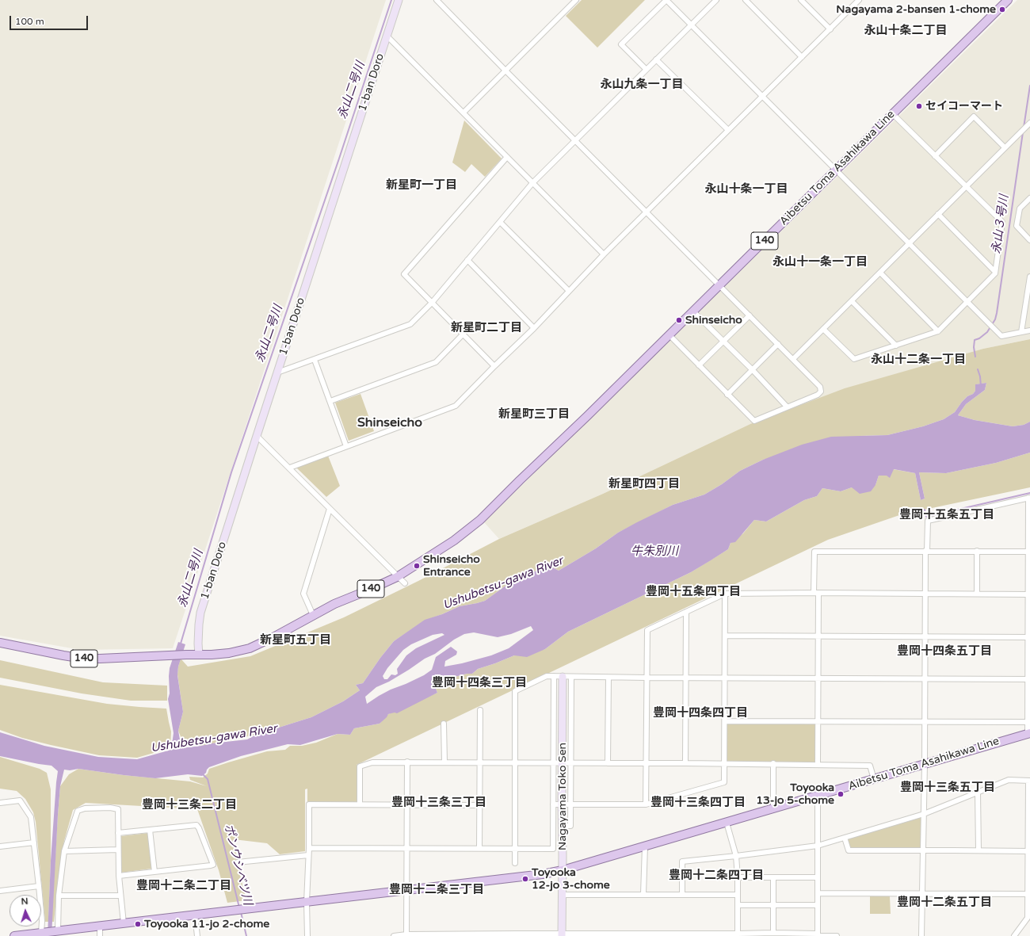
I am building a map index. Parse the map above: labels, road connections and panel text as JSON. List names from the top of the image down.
{
  "streets": {
    "main road": ["Aibetsu Toma Asahikawa Line", "140"],
    "street": ["1-ban Doro", "Nagayama Toko Sen"]
  },
  "crossings": [
    ["1-ban Doro", "Aibetsu Toma Asahikawa Line"],
    ["Aibetsu Toma Asahikawa Line", "Nagayama Toko Sen"]
  ],
  "districts": [
    "永山十条二丁目",
    "永山九条一丁目",
    "新星町一丁目",
    "永山十条一丁目",
    "永山十一条一丁目",
    "新星町二丁目",
    "永山十二条一丁目",
    "新星町三丁目",
    "Shinseicho",
    "新星町四丁目",
    "豊岡十五条五丁目",
    "豊岡十五条四丁目",
    "新星町五丁目",
    "豊岡十四条五丁目",
    "豊岡十四条三丁目",
    "豊岡十四条四丁目",
    "豊岡十三条五丁目",
    "豊岡十三条三丁目",
    "豊岡十三条四丁目",
    "豊岡十三条二丁目",
    "豊岡十二条四丁目",
    "豊岡十二条二丁目",
    "豊岡十二条三丁目",
    "豊岡十二条五丁目"
  ],
  "water": [
    "永山二号川",
    "永山３号川",
    "牛朱別川",
    "Ushubetsu-gawa River",
    "ポンウシベツ川"
  ],
  "places": [
    "Nagayama 2-bansen 1-chome",
    "セイコーマート",
    "Shinseicho",
    "Shinseicho Entrance",
    "Toyooka 13-jo 5-chome",
    "Toyooka 12-jo 3-chome",
    "Toyooka 11-jo 2-chome"
  ],
  "scale_bar": "100 m",
  "north": "top"
}
